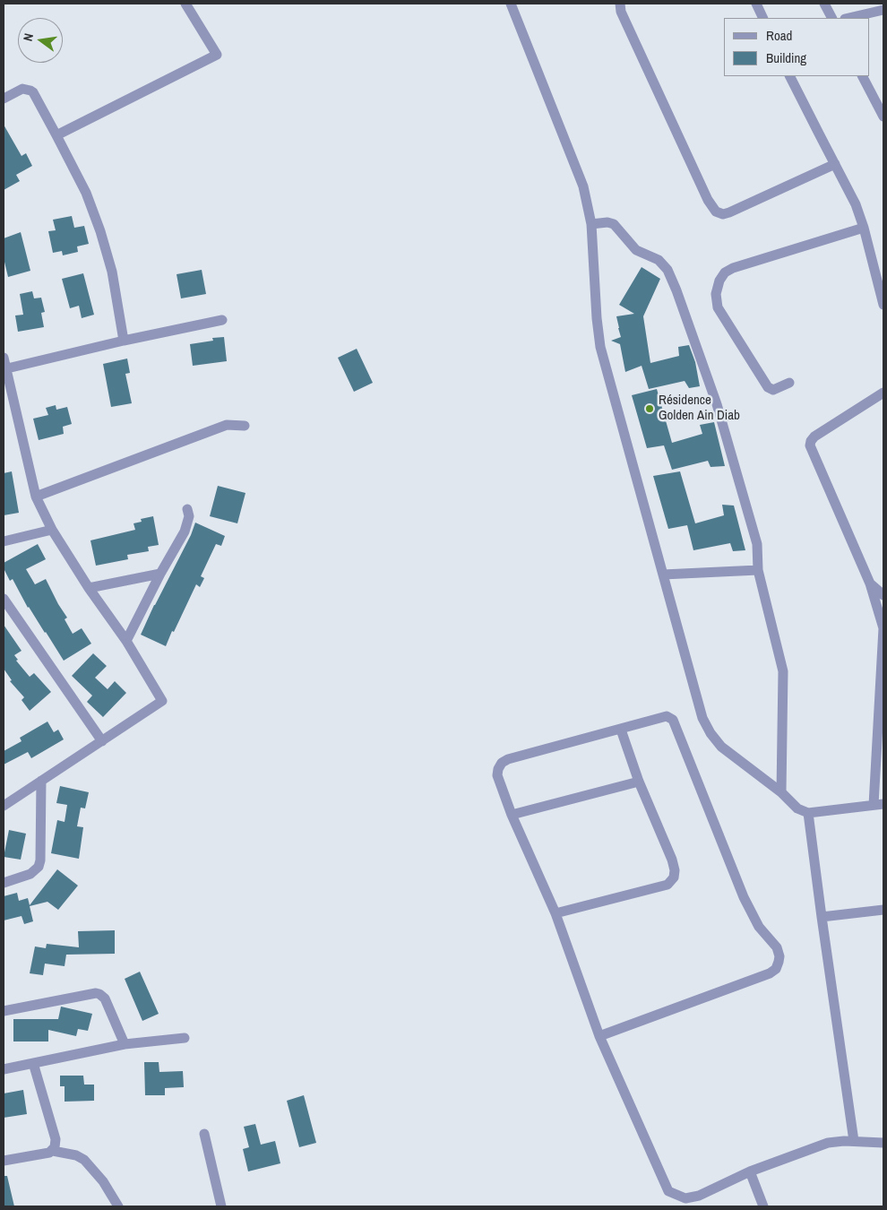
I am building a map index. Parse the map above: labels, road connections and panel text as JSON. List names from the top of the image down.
{
  "places": ["Résidence Golden Ain Diab"],
  "legend": ["Road", "Building"],
  "north": "left"
}
